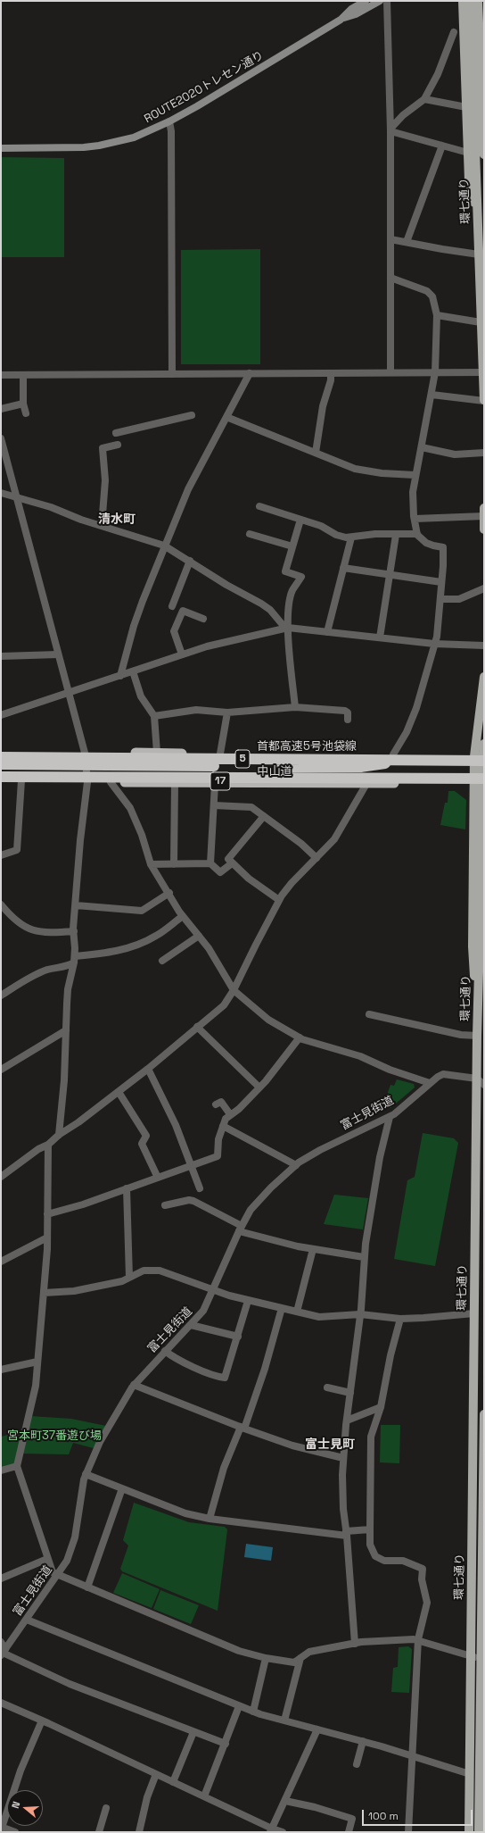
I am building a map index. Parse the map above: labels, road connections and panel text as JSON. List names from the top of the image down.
{
  "streets": {
    "highway": [
      "首都高速5号池袋線",
      "5",
      "中山道",
      "17"
    ],
    "main road": ["ROUTE2020トレセン通り", "環七通り"],
    "street": ["富士見街道"]
  },
  "crossings": [
    ["環七通り", "富士見街道"],
    ["首都高速5号池袋線", "中山道"],
    ["5", "中山道"],
    ["5", "17"],
    ["中山道", "17"]
  ],
  "districts": ["清水町", "富士見町"],
  "parks": ["宮本町37番遊び場"],
  "scale_bar": "100 m",
  "north": "left"
}
